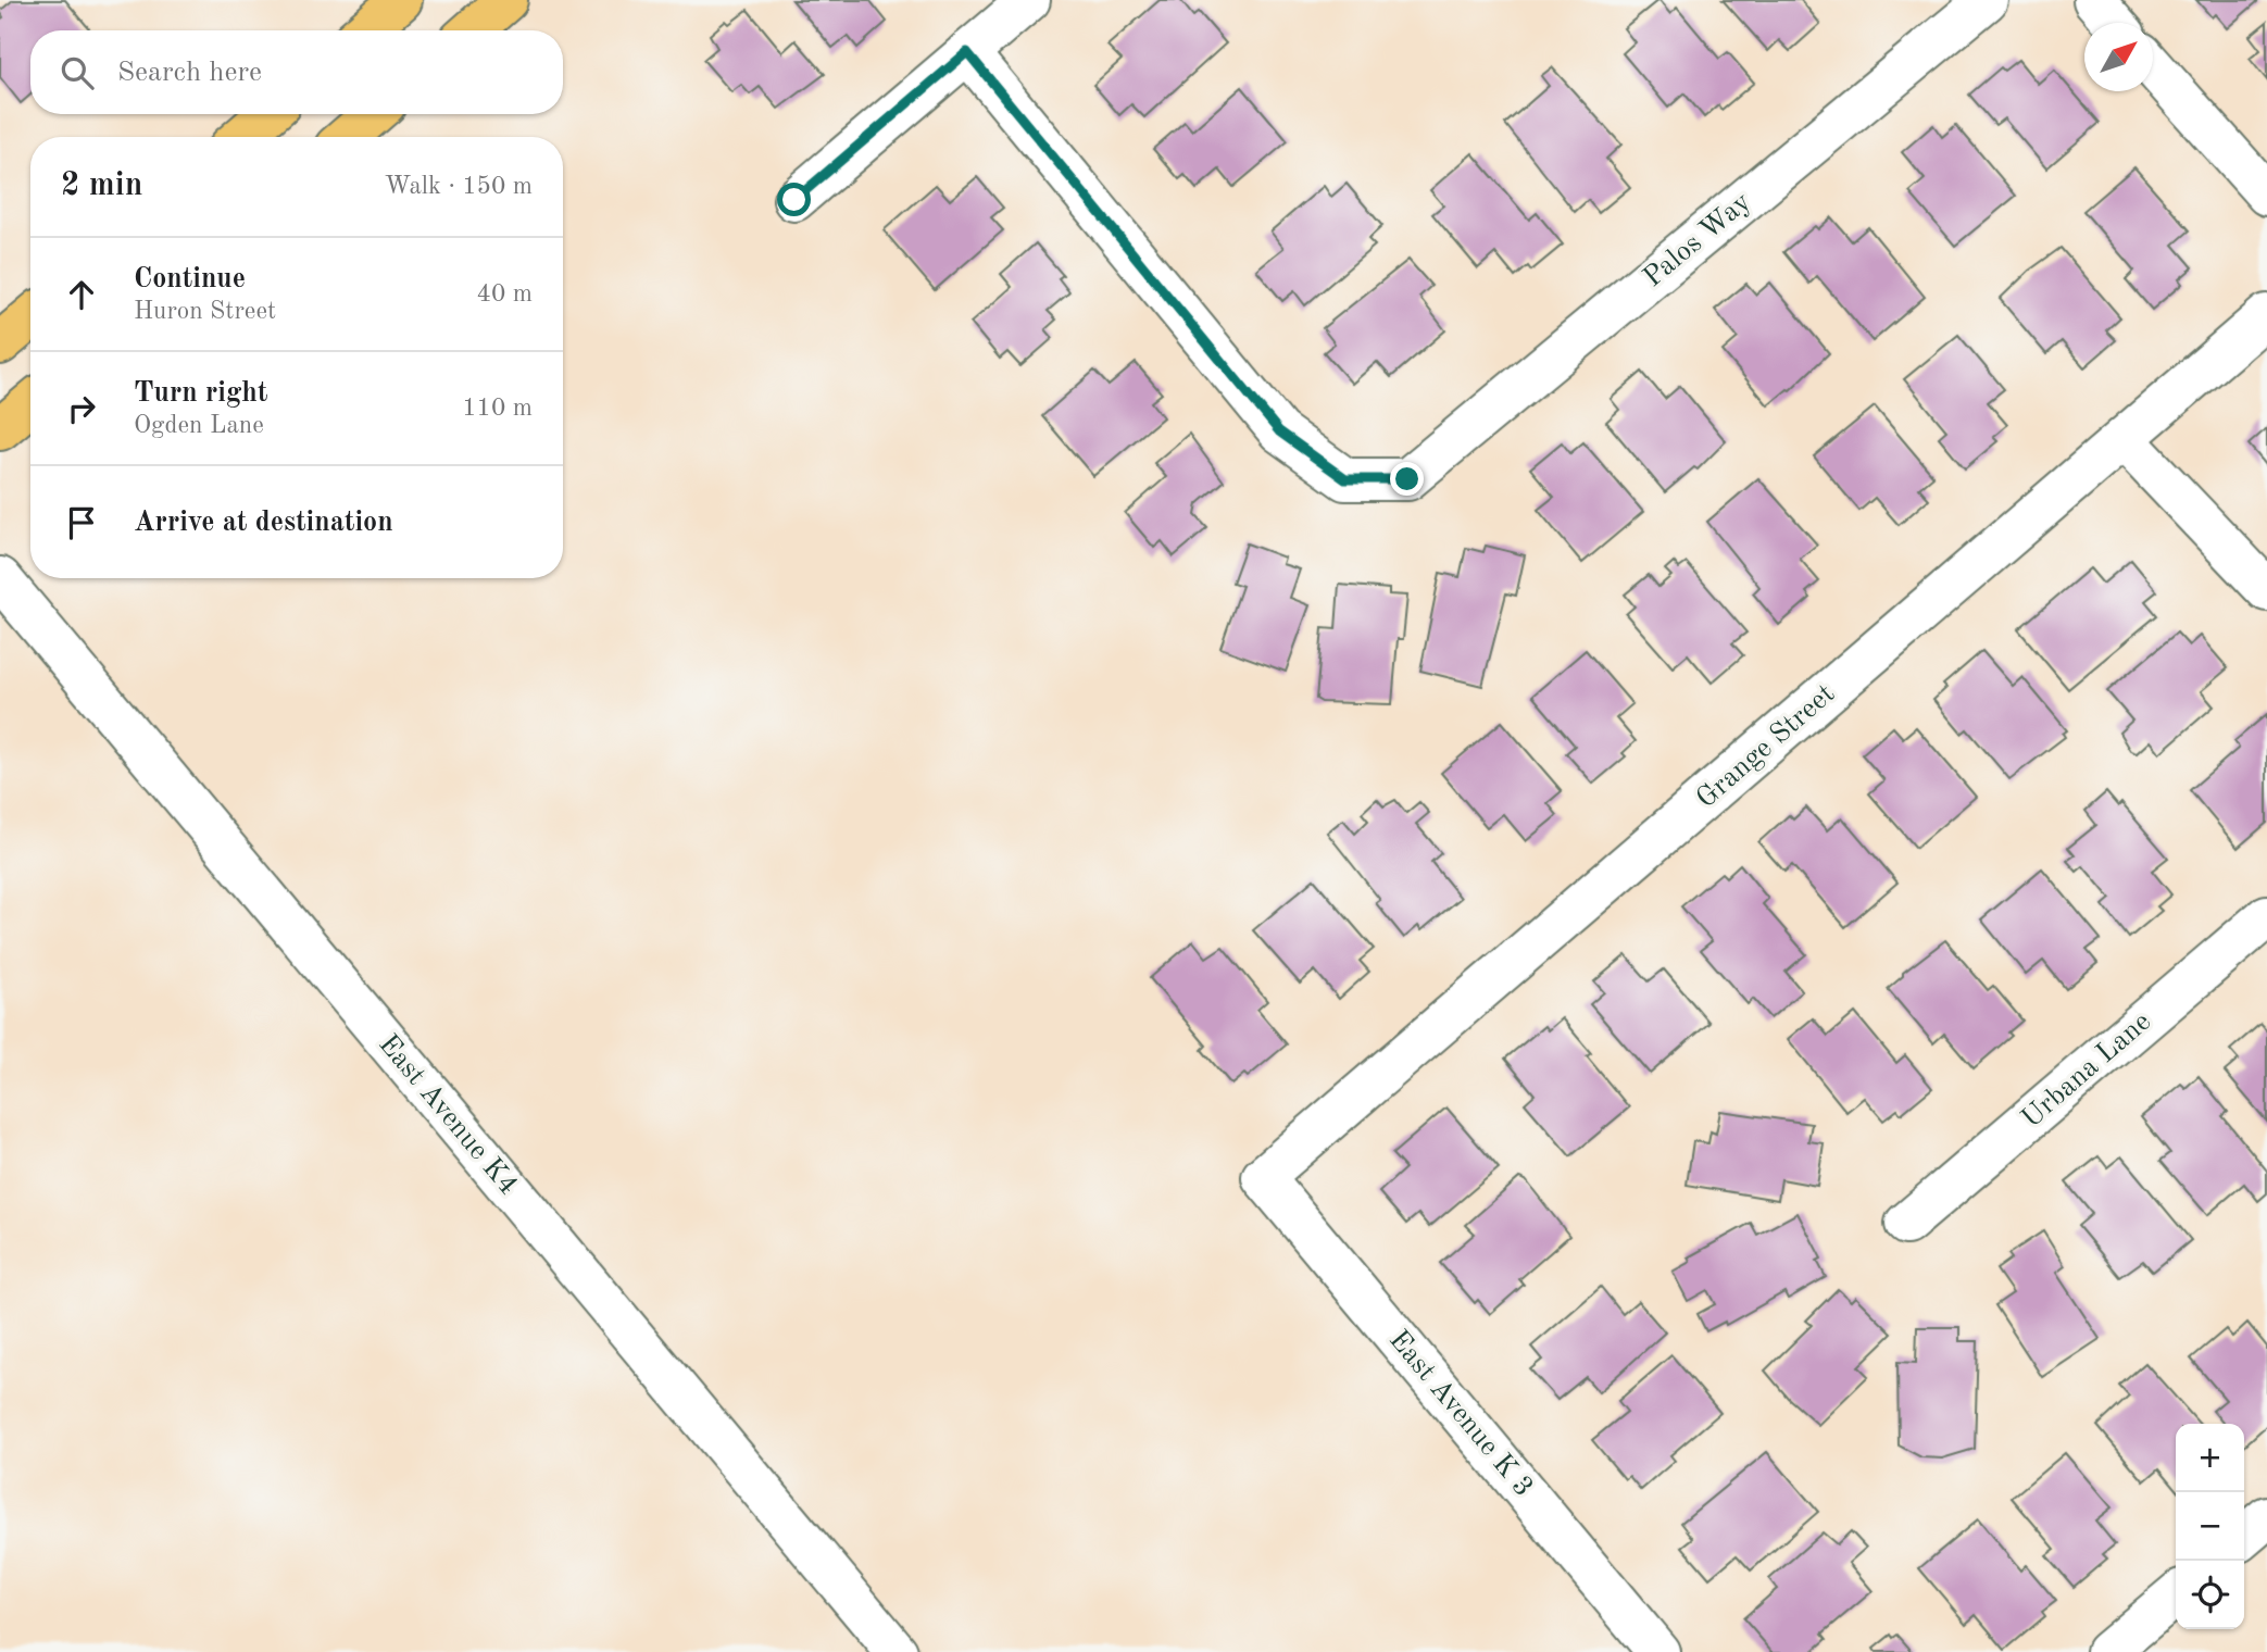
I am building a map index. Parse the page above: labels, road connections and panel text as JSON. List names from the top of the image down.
{
  "streets": {
    "street": [
      "Palos Way",
      "Grange Street",
      "Urbana Lane",
      "East Avenue K4",
      "East Avenue K 3"
    ]
  },
  "crossings": [
    ["Grange Street", "East Avenue K 3"]
  ],
  "north": "top right",
  "page": {
    "search": "Search here",
    "heading": ["2 min", "Walk · 150 m"],
    "list": [
      ["Continue", "Huron Street", "40 m"],
      ["Turn right", "Ogden Lane", "110 m"],
      "Arrive at destination"
    ],
    "map_buttons": ["+", "−"]
  }
}
